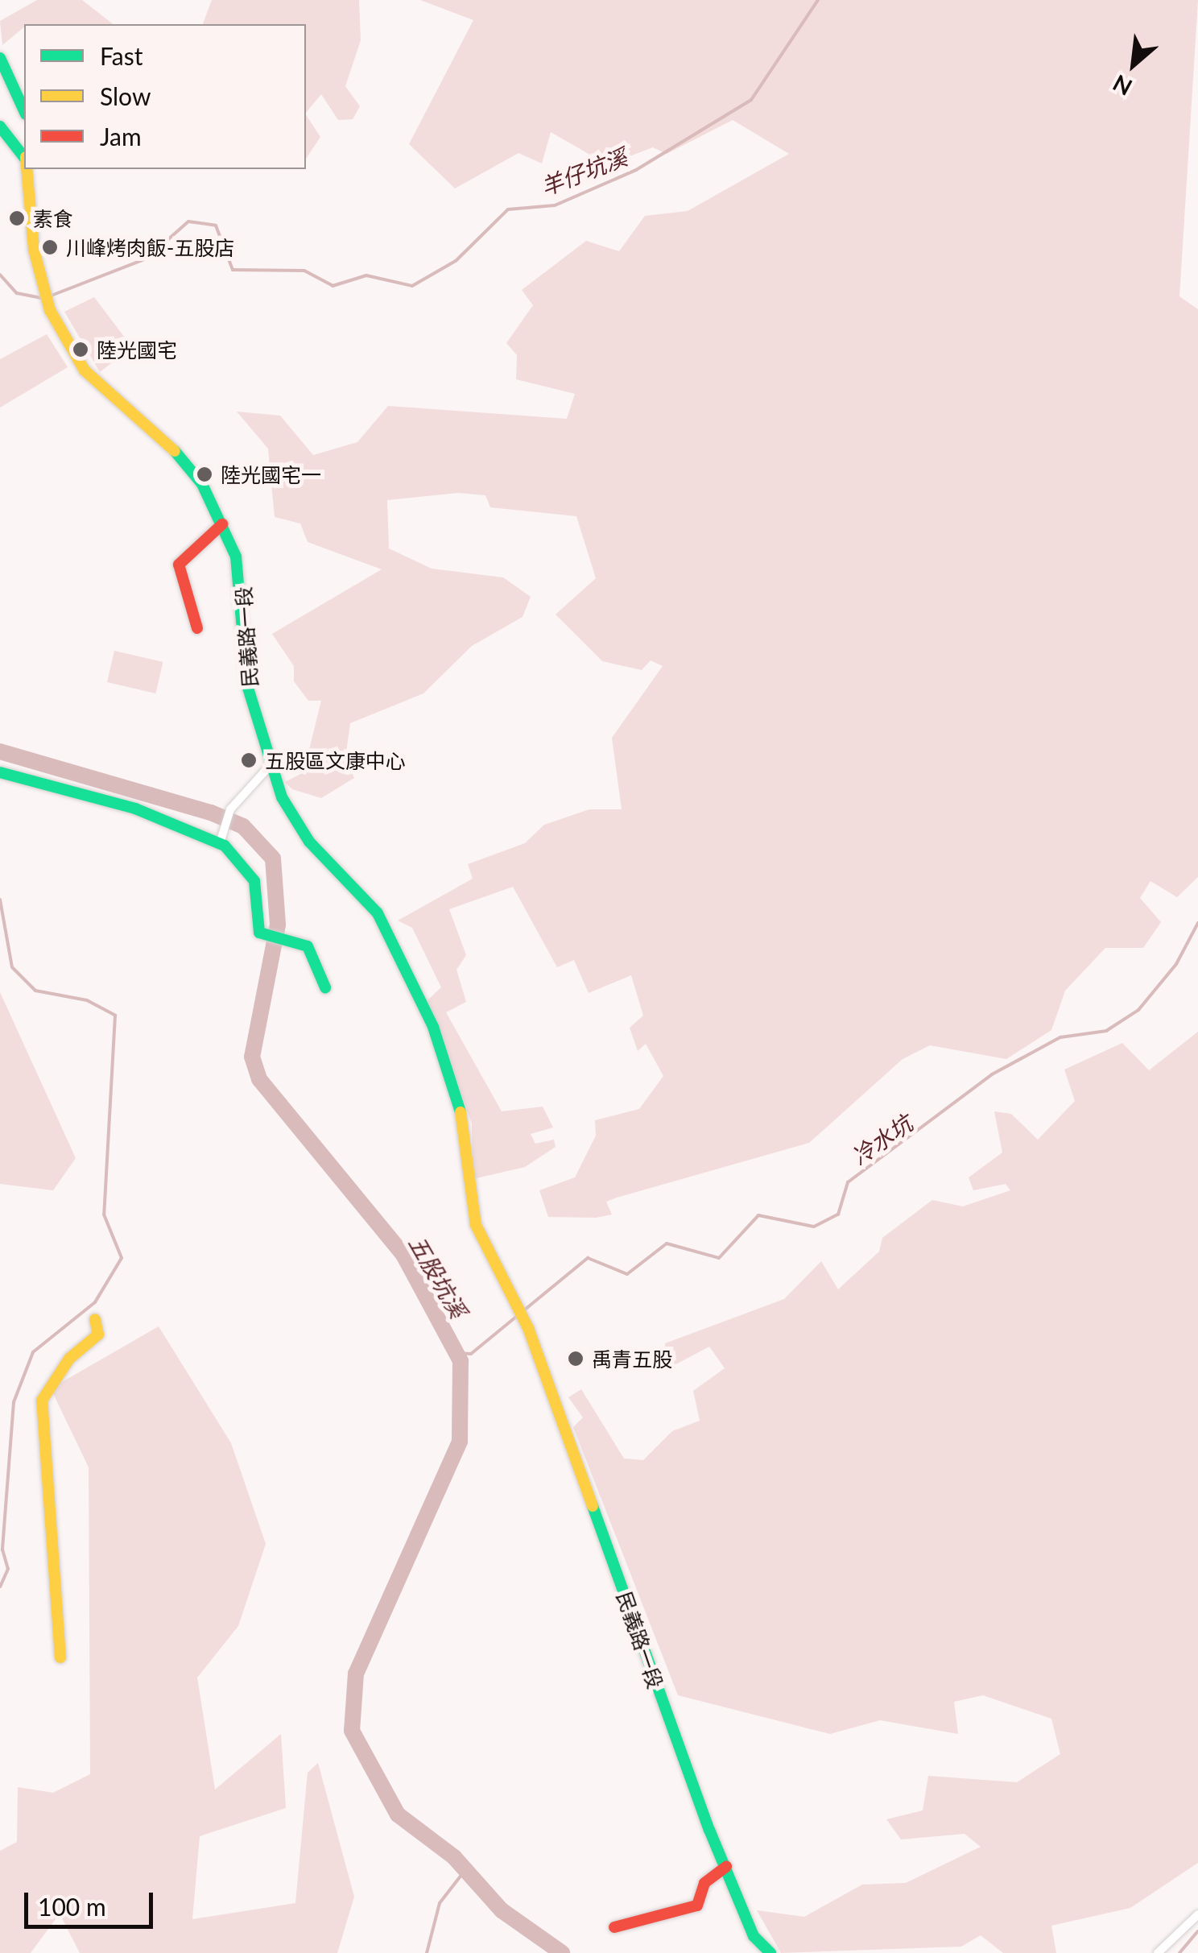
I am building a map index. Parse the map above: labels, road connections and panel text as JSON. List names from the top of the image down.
{
  "streets": {
    "main road": ["民義路一段"]
  },
  "water": ["羊仔坑溪", "冷水坑", "五股坑溪"],
  "places": [
    "素食",
    "川峰烤肉飯-五股店",
    "陸光國宅",
    "陸光國宅一",
    "五股區文康中心",
    "禹青五股"
  ],
  "legend": ["Fast", "Slow", "Jam"],
  "scale_bar": "100 m",
  "north": "bottom left"
}
